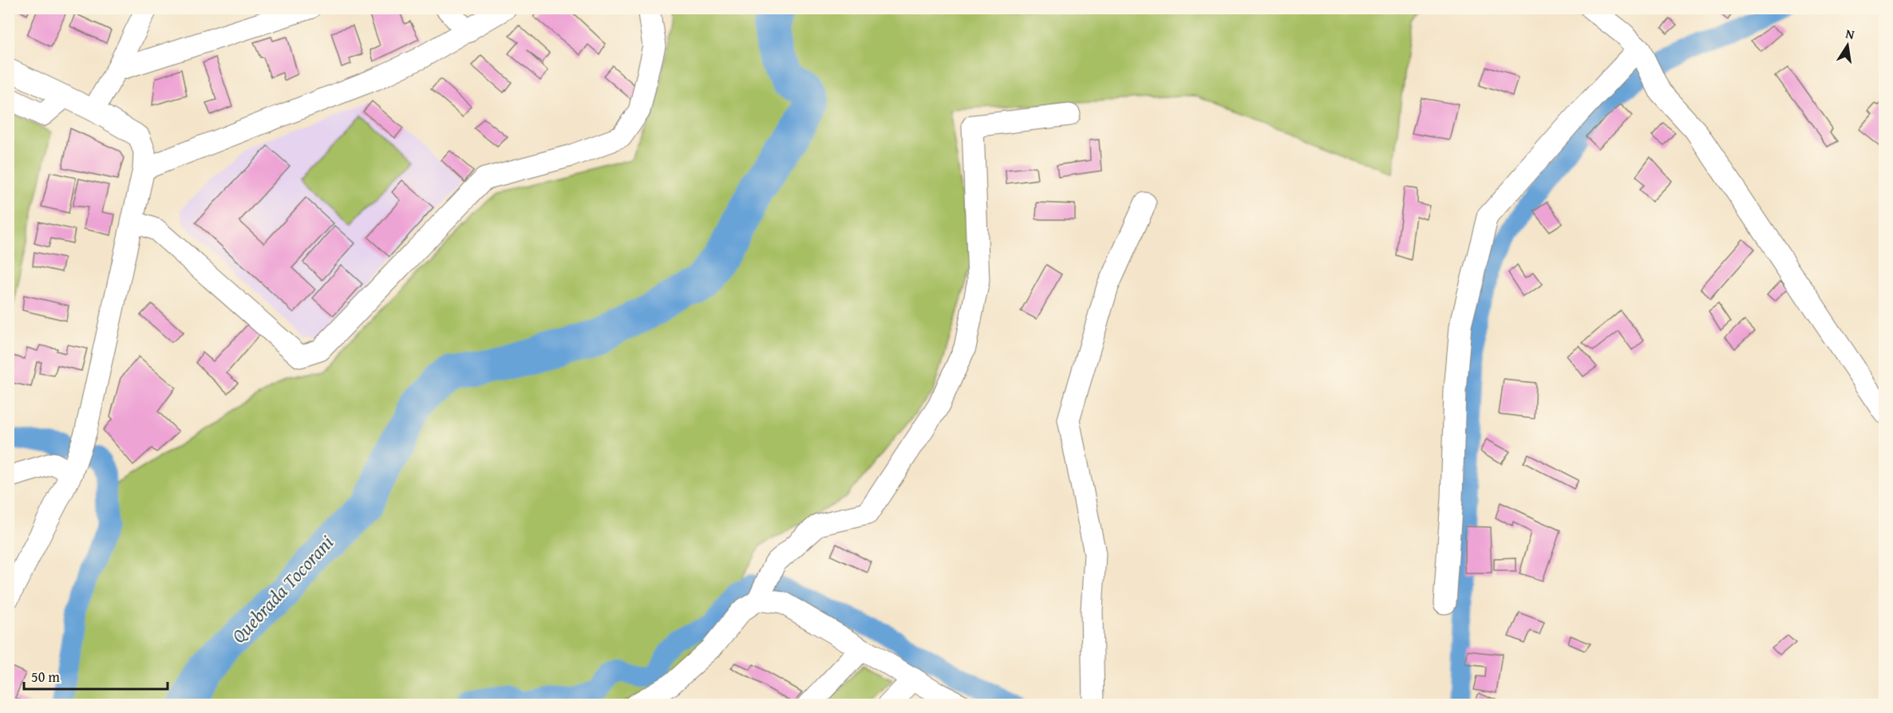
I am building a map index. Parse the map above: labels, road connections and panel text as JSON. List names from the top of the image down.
{
  "water": ["Quebrada Tocorani"],
  "scale_bar": "50 m",
  "north": "top"
}
